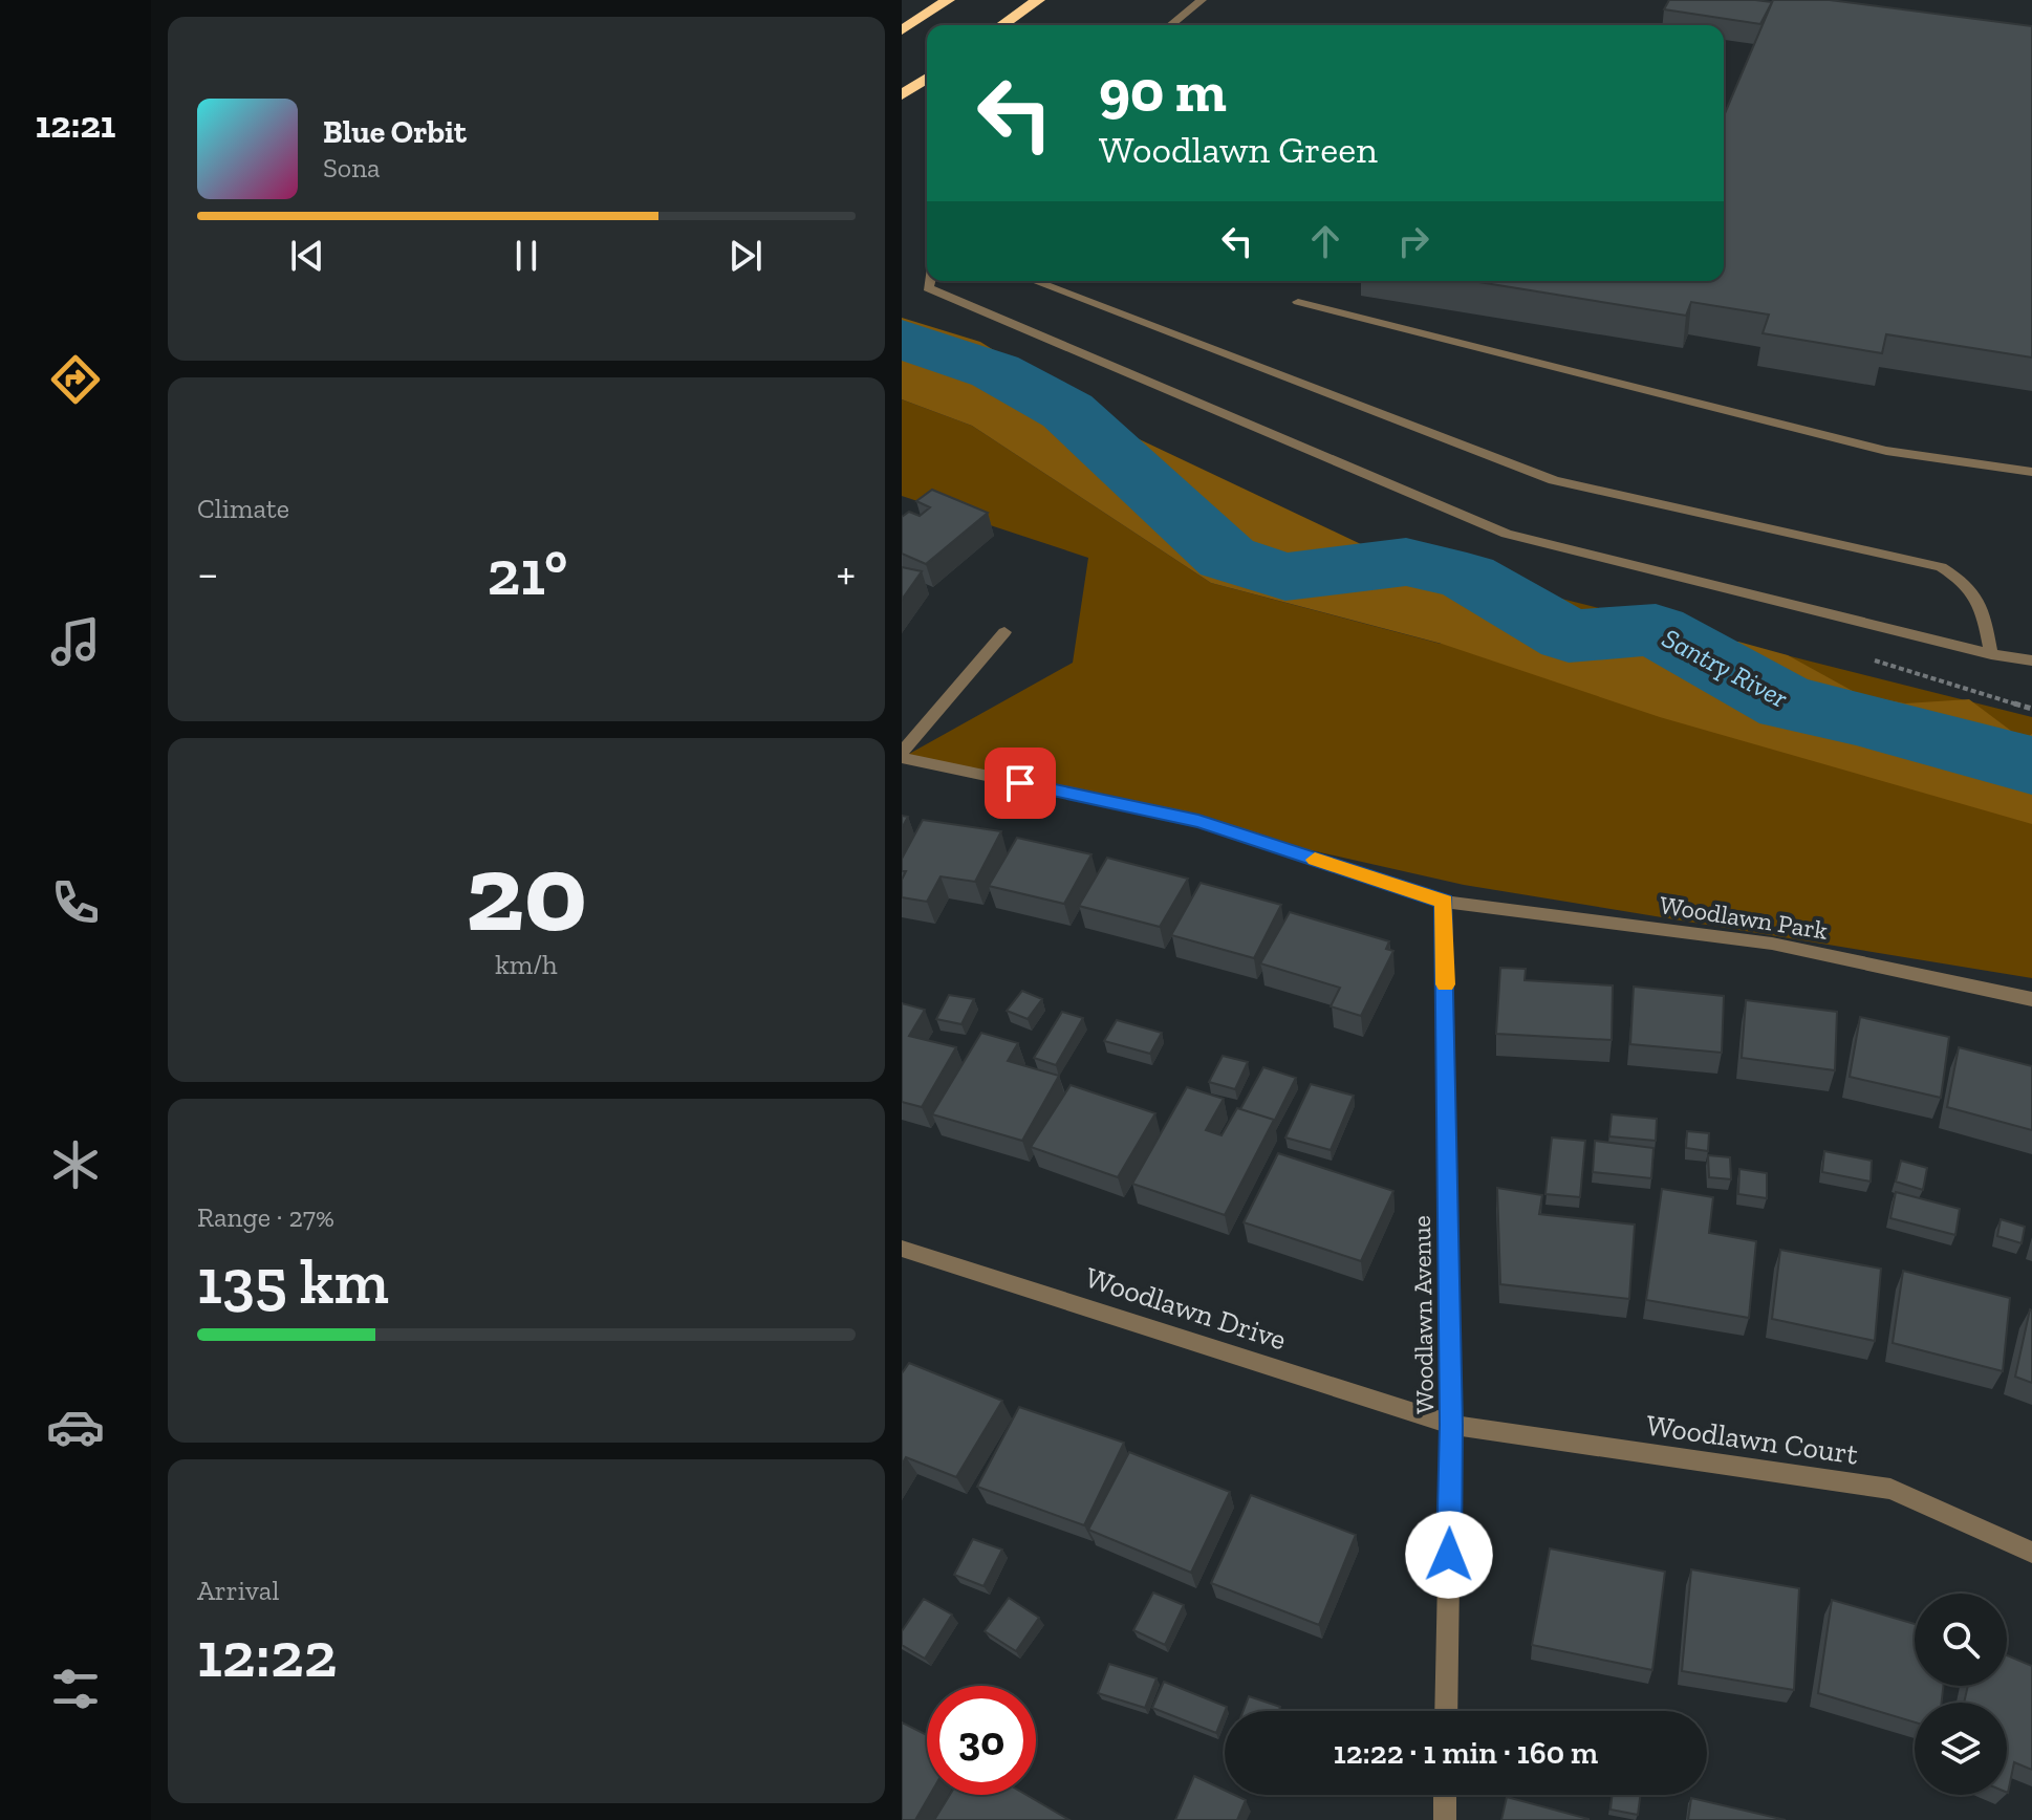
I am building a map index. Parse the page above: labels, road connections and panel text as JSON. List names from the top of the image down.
{
  "streets": {
    "street": [
      "Woodlawn Park",
      "Woodlawn Drive",
      "Woodlawn Avenue",
      "Woodlawn Court"
    ]
  },
  "crossings": [
    ["Woodlawn Park", "Woodlawn Avenue"],
    ["Woodlawn Drive", "Woodlawn Avenue"],
    ["Woodlawn Drive", "Woodlawn Court"],
    ["Woodlawn Avenue", "Woodlawn Court"]
  ],
  "water": ["Santry River"],
  "page": {
    "tabs": "12:21",
    "turn": ["90 m", "Woodlawn Green"],
    "song": ["Blue Orbit", "Sona"],
    "tile": [
      "Climate",
      ["20", "km/h"],
      ["Range · 27%", "135 km"],
      ["Arrival", "12:22"]
    ],
    "heat": ["−", "21°", "+"],
    "limit": "30",
    "trip": "12:22 · 1 min · 160 m"
  }
}
